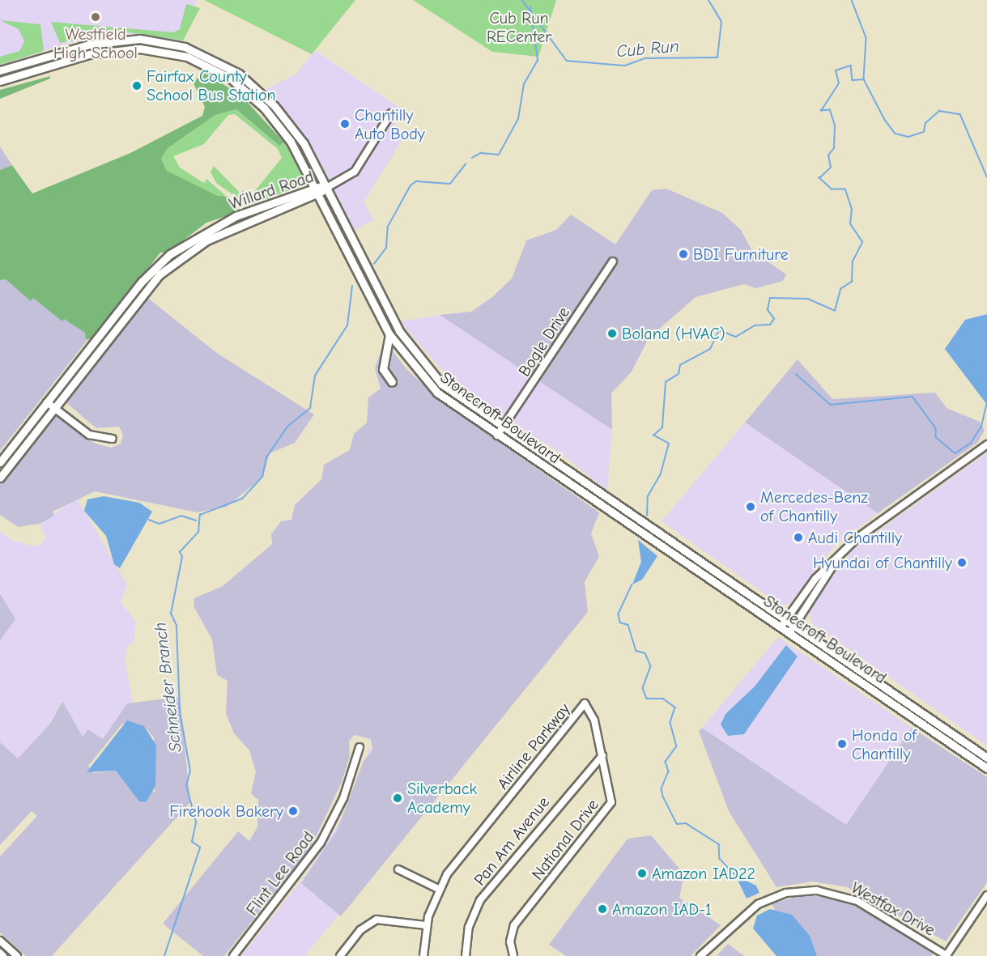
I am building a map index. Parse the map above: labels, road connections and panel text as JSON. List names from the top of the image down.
{
  "streets": {
    "main road": ["Willard Road", "Stonecroft Boulevard"],
    "street": [
      "Bogle Drive",
      "Airline Parkway",
      "National Drive",
      "Pan Am Avenue",
      "Flint Lee Road",
      "Westfax Drive"
    ]
  },
  "crossings": [
    ["Willard Road", "Stonecroft Boulevard"],
    ["Bogle Drive", "Stonecroft Boulevard"],
    ["Airline Parkway", "National Drive"],
    ["National Drive", "Pan Am Avenue"]
  ],
  "water": ["Cub Run", "Schneider Branch"],
  "parks": ["Cub Run RECenter"],
  "places": [
    "Westfield High School",
    "Fairfax County School Bus Station",
    "Chantilly Auto Body",
    "BDI Furniture",
    "Boland (HVAC)",
    "Mercedes-Benz of Chantilly",
    "Audi Chantilly",
    "Hyundai of Chantilly",
    "Honda of Chantilly",
    "Silverback Academy",
    "Firehook Bakery",
    "Amazon IAD22",
    "Amazon IAD-1"
  ]
}
